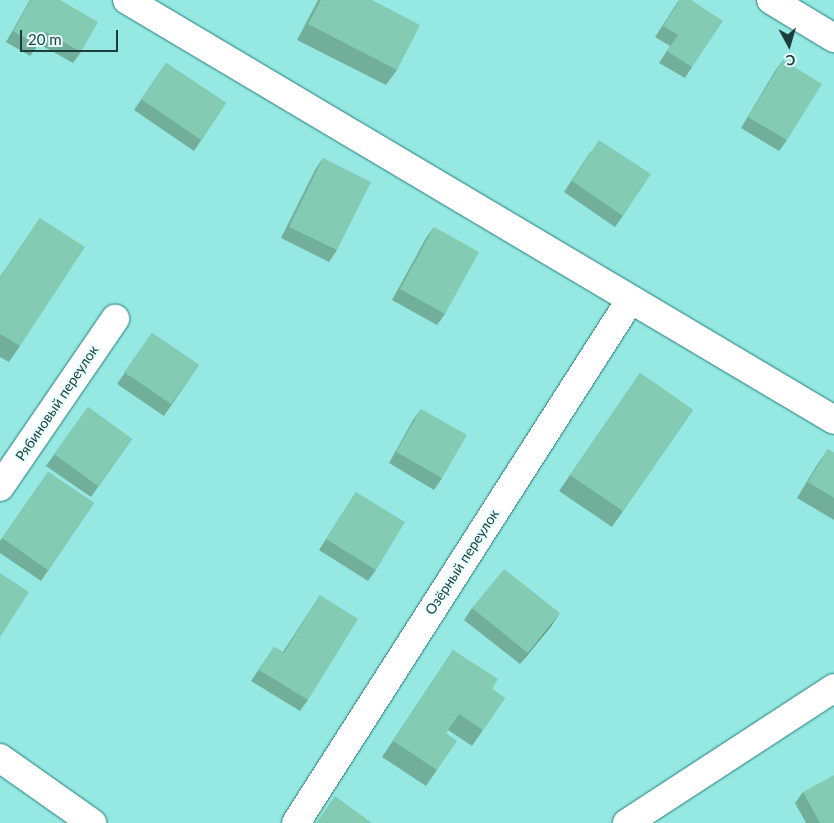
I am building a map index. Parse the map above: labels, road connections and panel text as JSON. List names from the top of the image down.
{
  "streets": {
    "street": ["Рябиновый переулок", "Озёрный переулок"]
  },
  "scale_bar": "20 m",
  "north": "bottom"
}
